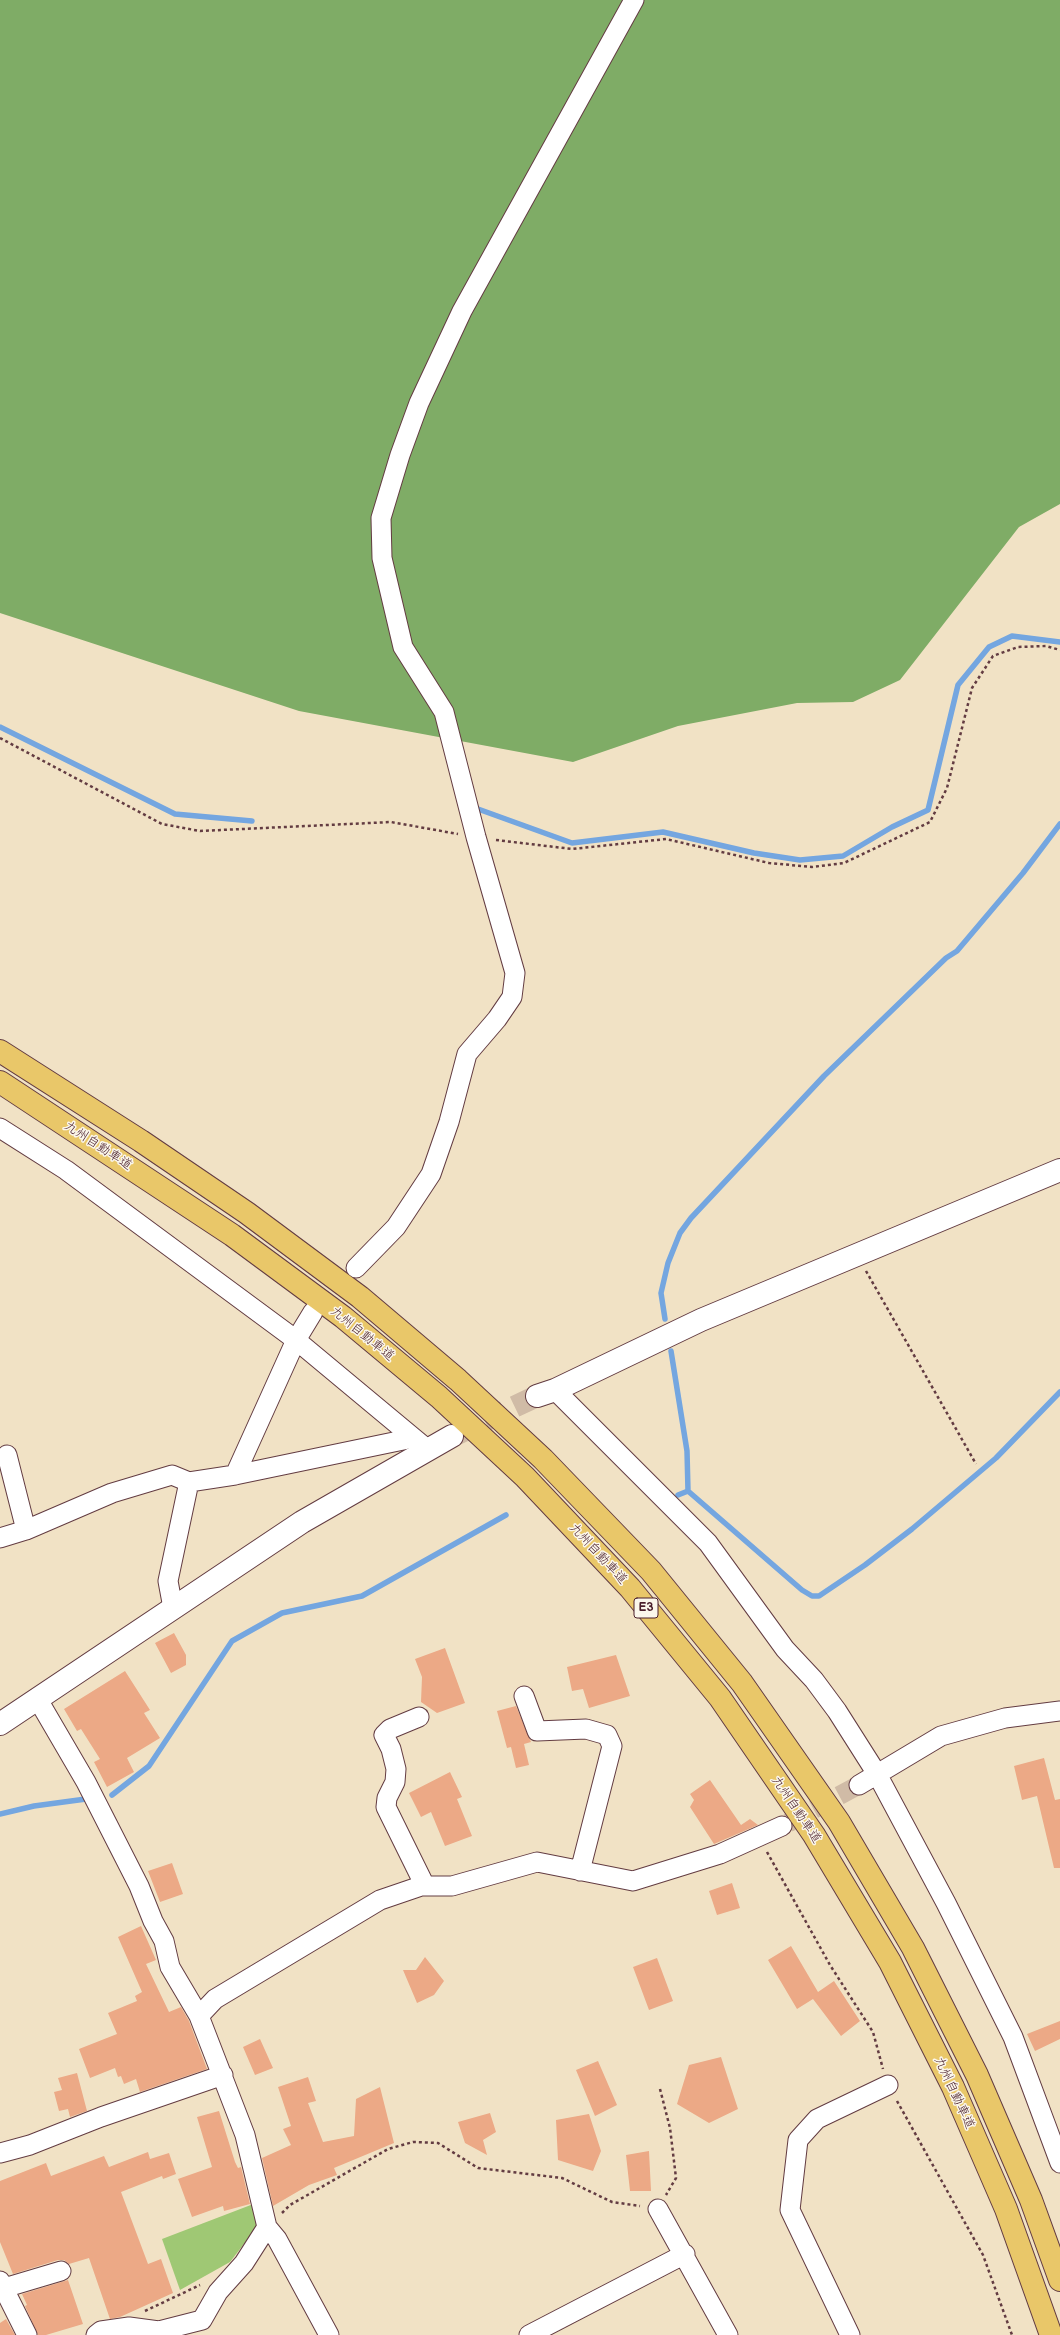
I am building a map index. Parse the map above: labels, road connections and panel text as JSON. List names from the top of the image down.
{
  "streets": {
    "highway": ["九州自動車道", "E3"]
  }
}
